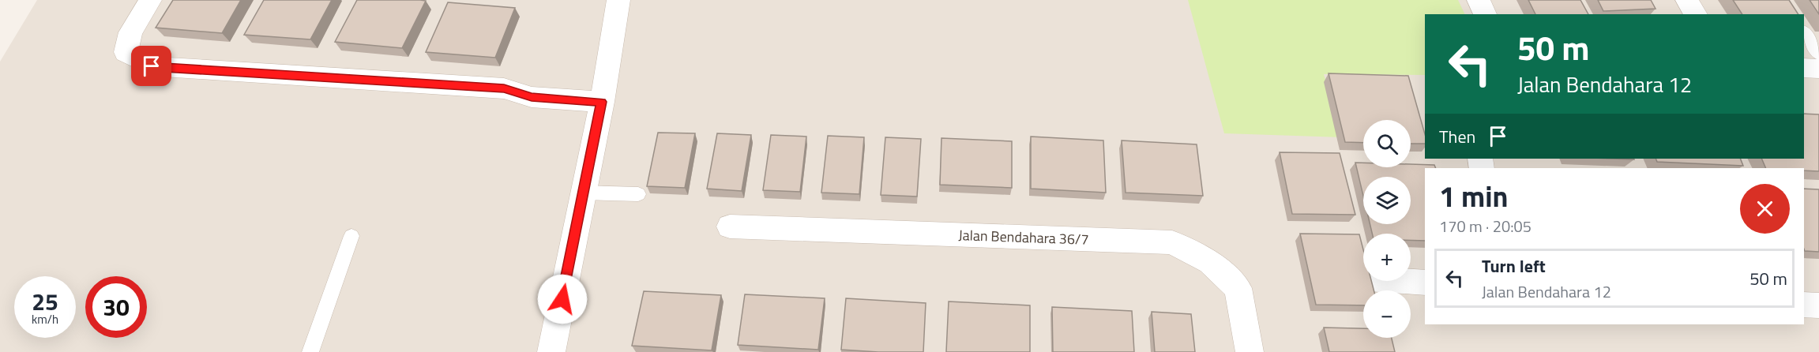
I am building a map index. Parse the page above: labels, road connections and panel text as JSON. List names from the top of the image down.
{
  "streets": {
    "street": ["Jalan Bendahara 36/7"]
  },
  "page": {
    "turn": ["50 m", "Jalan Bendahara 12"],
    "then": "Then",
    "map_buttons": ["+", "−"],
    "heading": ["1 min", "170 m · 20:05"],
    "list": [
      {
        "name": "Turn left",
        "note": "Jalan Bendahara 12",
        "value": "50 m"
      }
    ],
    "speed": "25 km/h",
    "limit": "30"
  }
}
